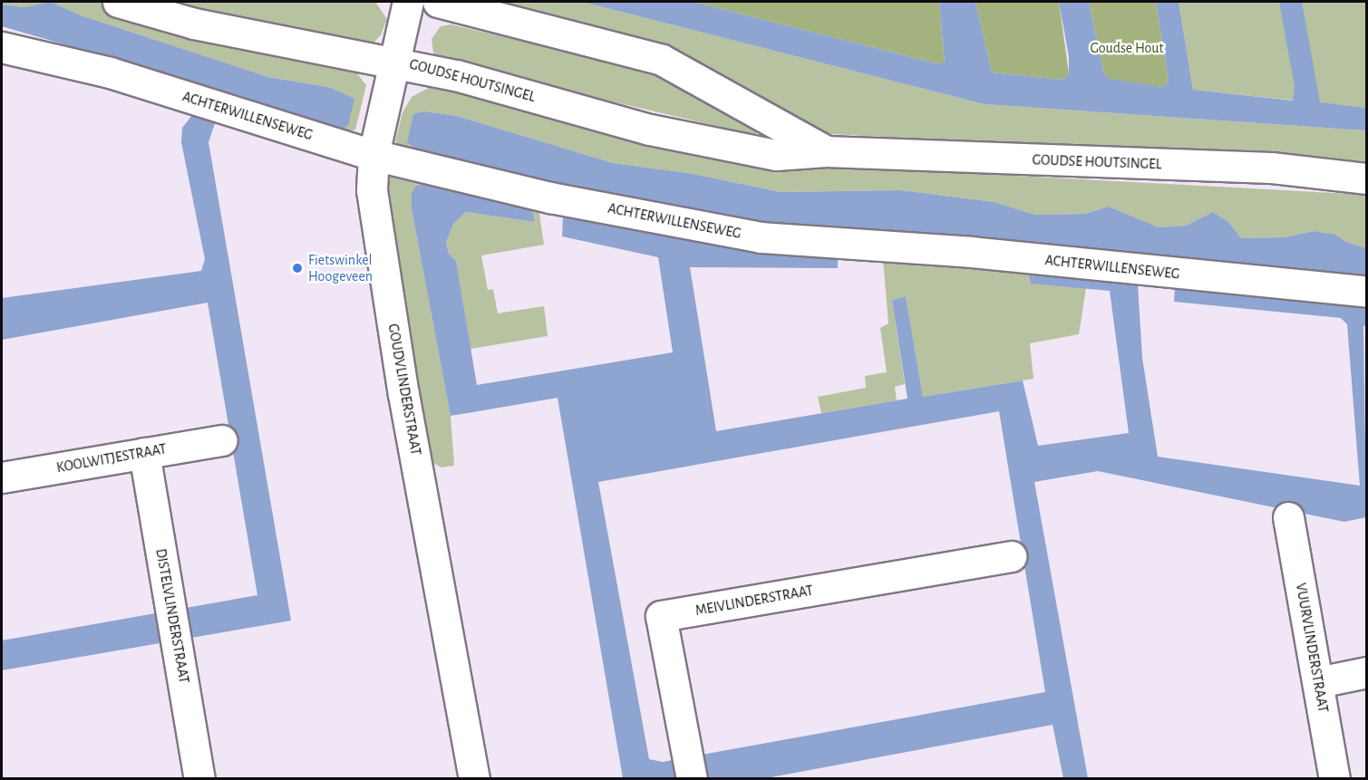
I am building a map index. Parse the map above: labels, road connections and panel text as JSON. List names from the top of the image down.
{
  "streets": {
    "street": [
      "GOUDSE HOUTSINGEL",
      "ACHTERWILLENSEWEG",
      "GOUDVLINDERSTRAAT",
      "KOOLWITJESTRAAT",
      "MEIVLINDERSTRAAT",
      "DISTELVLINDERSTRAAT",
      "VUURVLINDERSTRAAT"
    ]
  },
  "crossings": [
    ["GOUDSE HOUTSINGEL", "GOUDVLINDERSTRAAT"],
    ["ACHTERWILLENSEWEG", "GOUDVLINDERSTRAAT"],
    ["KOOLWITJESTRAAT", "DISTELVLINDERSTRAAT"]
  ],
  "parks": ["Goudse Hout"],
  "places": ["Fietswinkel Hoogeveen"]
}
